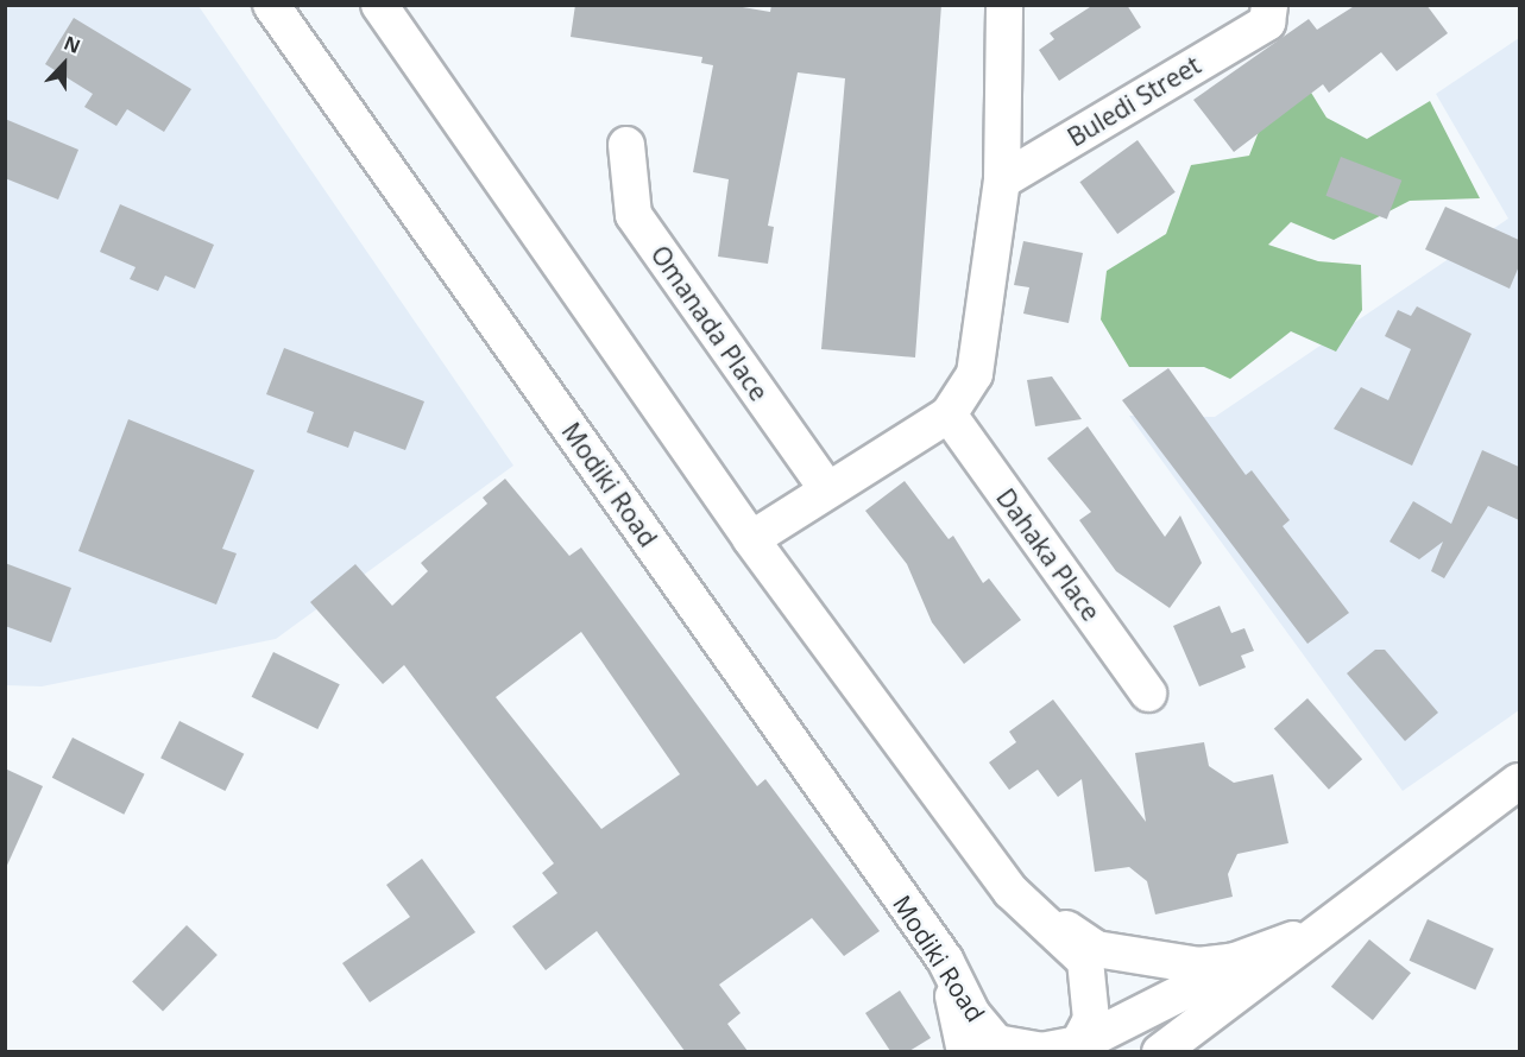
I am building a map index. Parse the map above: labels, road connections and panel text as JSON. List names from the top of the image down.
{
  "streets": {
    "street": [
      "Buledi Street",
      "Omanada Place",
      "Modiki Road",
      "Dahaka Place"
    ]
  },
  "north": "top"
}
